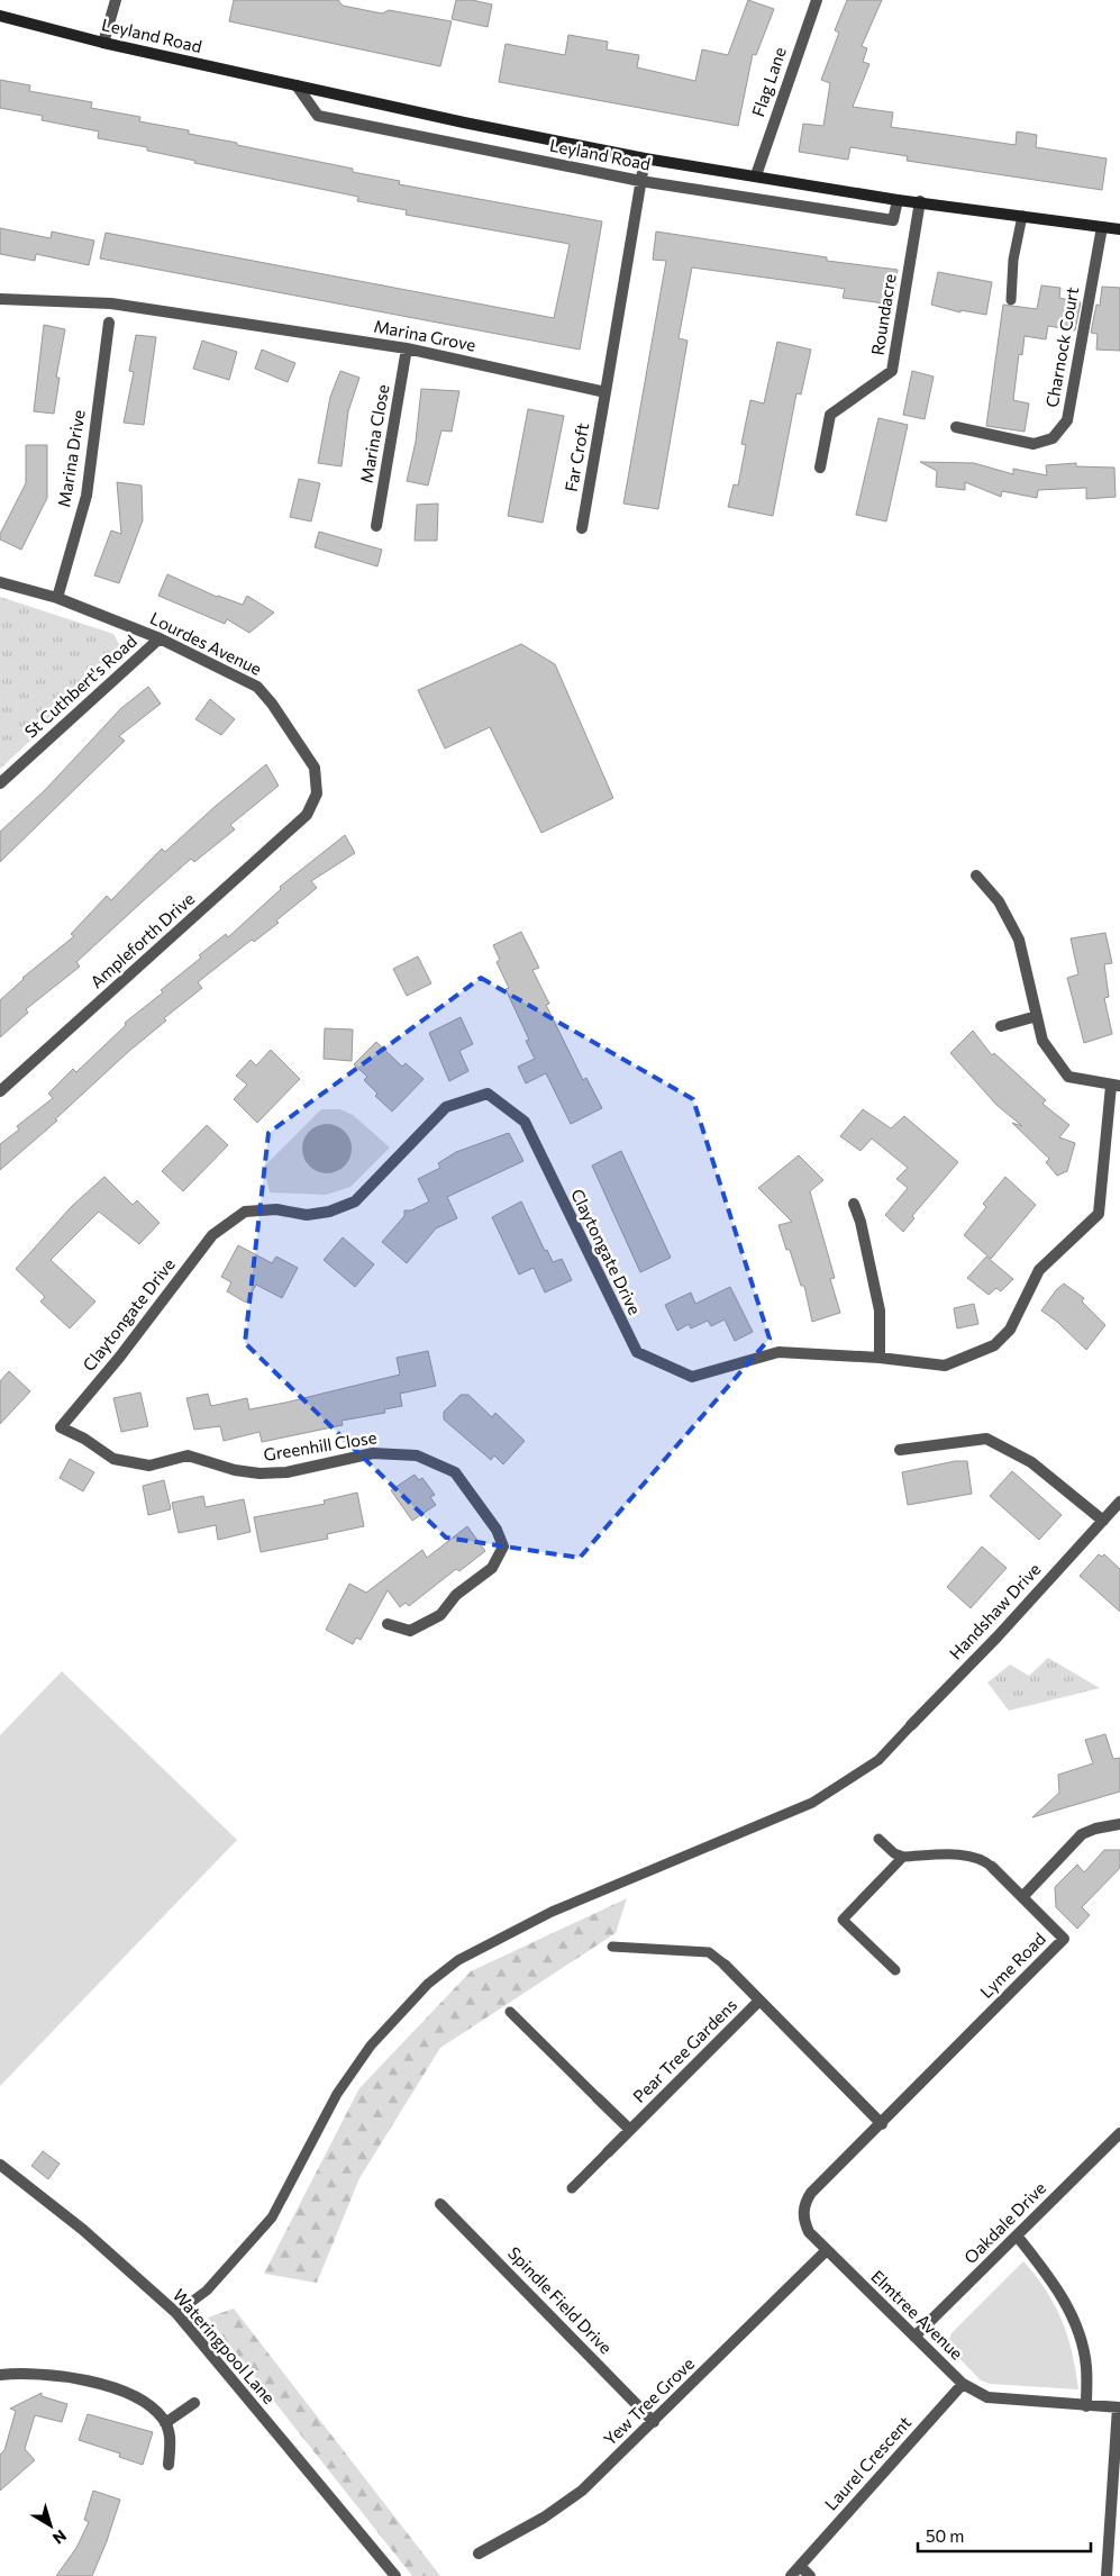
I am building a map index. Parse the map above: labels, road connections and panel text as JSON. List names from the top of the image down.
{
  "streets": {
    "main road": ["Leyland Road"],
    "street": [
      "Flag Lane",
      "Roundacre",
      "Marina Grove",
      "Charnock Court",
      "Marina Close",
      "Far Croft",
      "Marina Drive",
      "Lourdes Avenue",
      "St Cuthbert's Road",
      "Ampleforth Drive",
      "Claytongate Drive",
      "Greenhill Close",
      "Handshaw Drive",
      "Lyme Road",
      "Pear Tree Gardens",
      "Oakdale Drive",
      "Spindle Field Drive",
      "Elmtree Avenue",
      "Wateringpool Lane",
      "Yew Tree Grove",
      "Laurel Crescent"
    ]
  },
  "crossings": [
    ["Leyland Road", "Flag Lane"],
    ["Leyland Road", "Roundacre"],
    ["Leyland Road", "Charnock Court"],
    ["Marina Grove", "Marina Close"],
    ["Marina Grove", "Far Croft"],
    ["Marina Drive", "Lourdes Avenue"],
    ["Lourdes Avenue", "St Cuthbert's Road"],
    ["Lourdes Avenue", "Ampleforth Drive"],
    ["Claytongate Drive", "Greenhill Close"],
    ["Lyme Road", "Pear Tree Gardens"],
    ["Lyme Road", "Elmtree Avenue"],
    ["Oakdale Drive", "Elmtree Avenue"],
    ["Spindle Field Drive", "Yew Tree Grove"],
    ["Elmtree Avenue", "Yew Tree Grove"],
    ["Elmtree Avenue", "Laurel Crescent"]
  ],
  "scale_bar": "50 m",
  "north": "bottom right"
}
